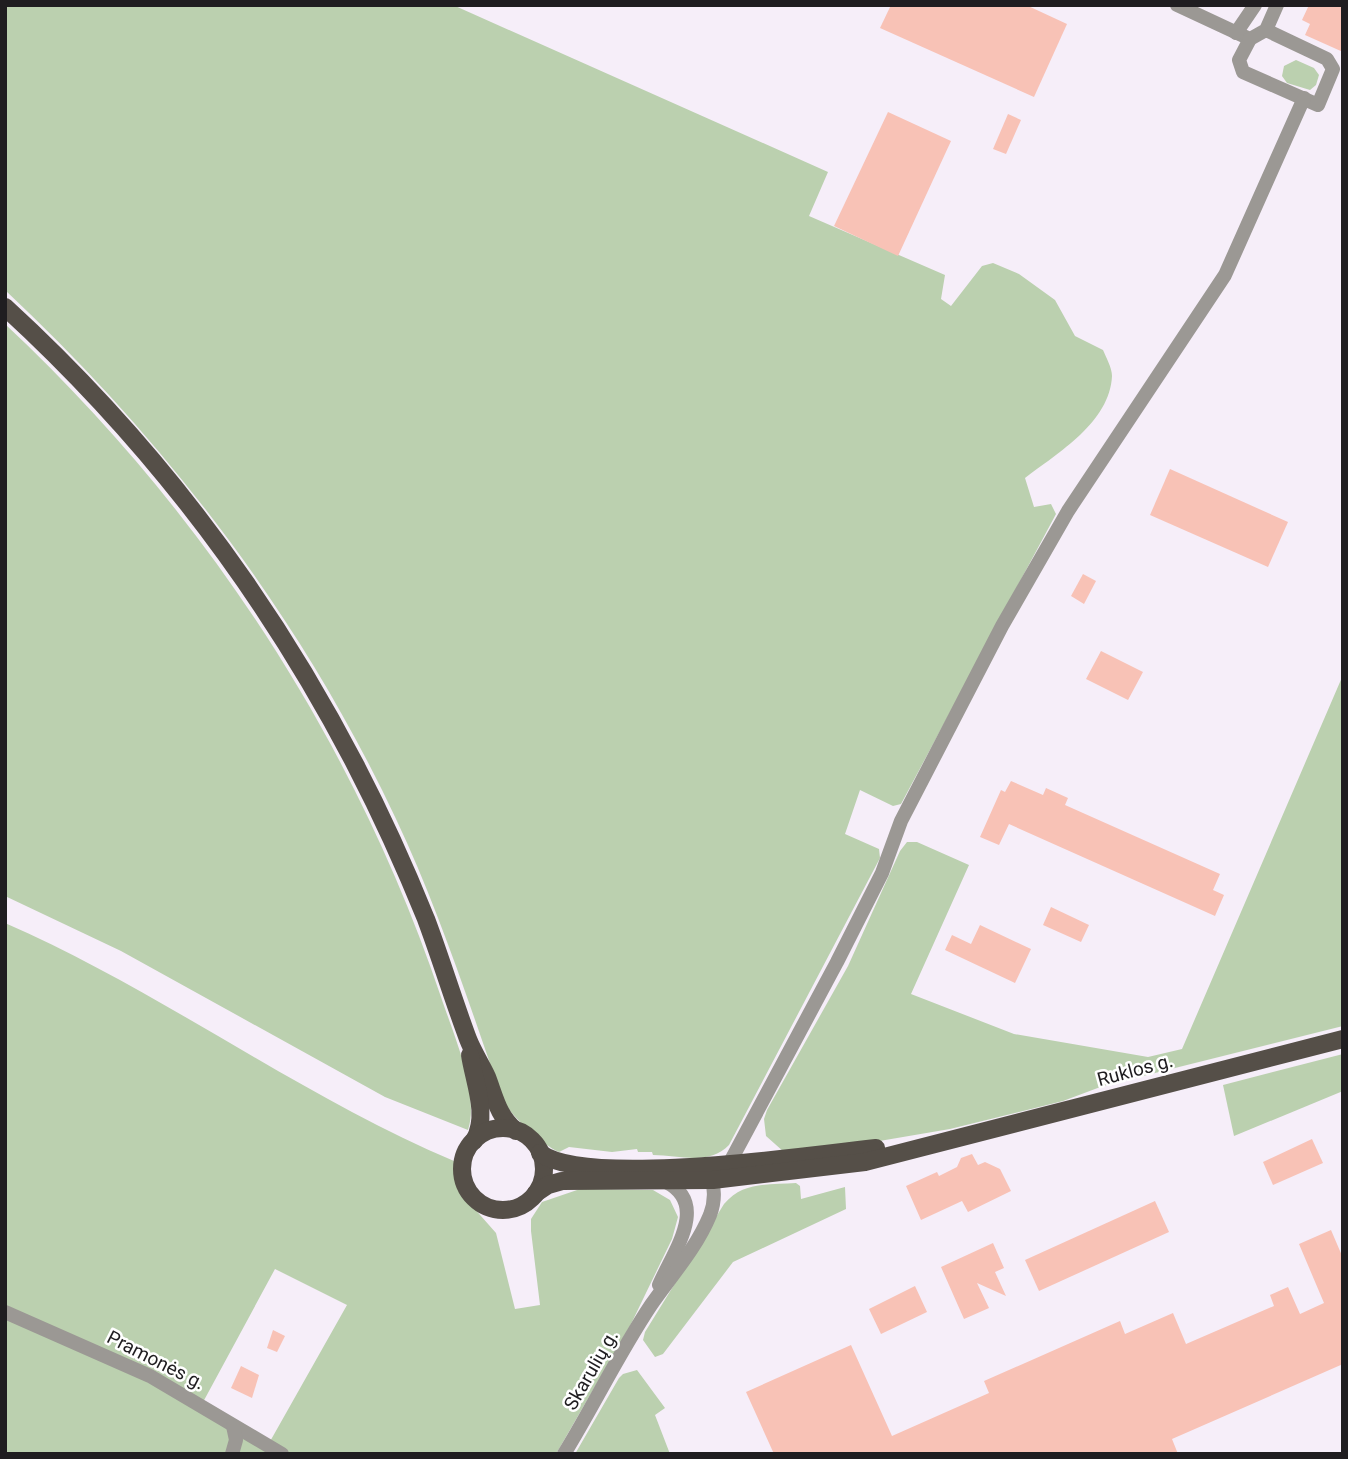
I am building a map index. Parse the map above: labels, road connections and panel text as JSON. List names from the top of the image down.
{
  "streets": {
    "main road": ["Ruklos g."],
    "street": ["Pramonės g.", "Skarulių g."]
  }
}
